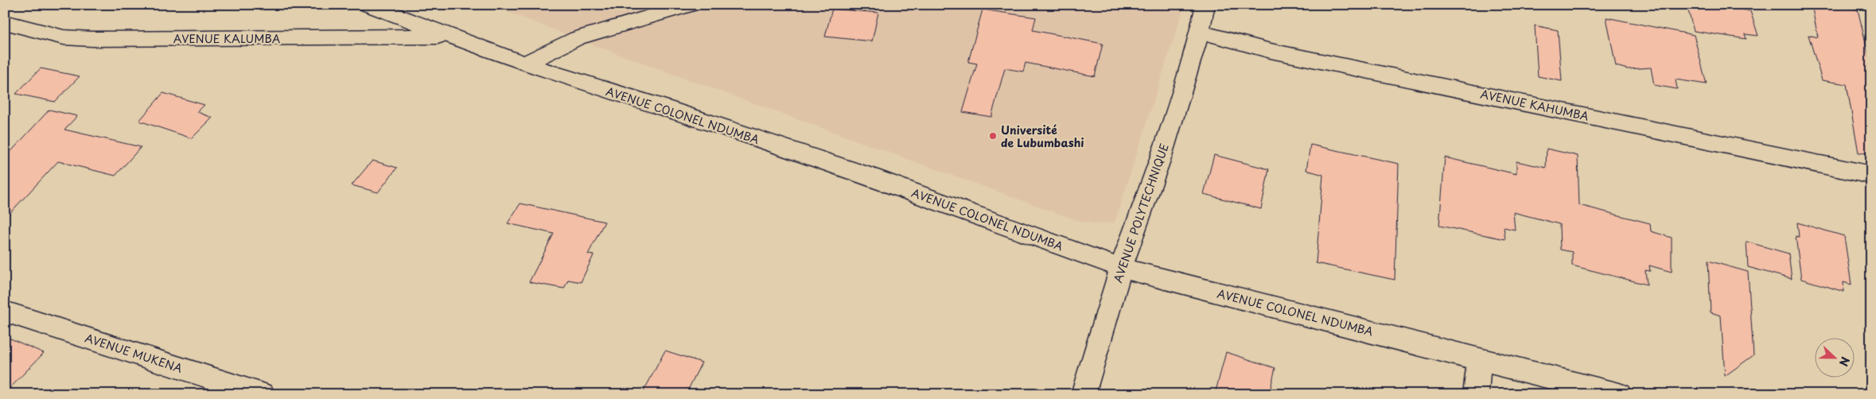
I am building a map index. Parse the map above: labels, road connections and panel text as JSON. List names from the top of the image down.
{
  "streets": {
    "street": [
      "AVENUE KALUMBA",
      "AVENUE KAHUMBA",
      "AVENUE COLONEL NDUMBA",
      "AVENUE POLYTECHNIQUE",
      "AVENUE MUKENA"
    ]
  },
  "crossings": [
    ["AVENUE KALUMBA", "AVENUE COLONEL NDUMBA"],
    ["AVENUE KAHUMBA", "AVENUE POLYTECHNIQUE"],
    ["AVENUE COLONEL NDUMBA", "AVENUE POLYTECHNIQUE"]
  ],
  "places": ["Université de Lubumbashi"],
  "north": "right"
}
